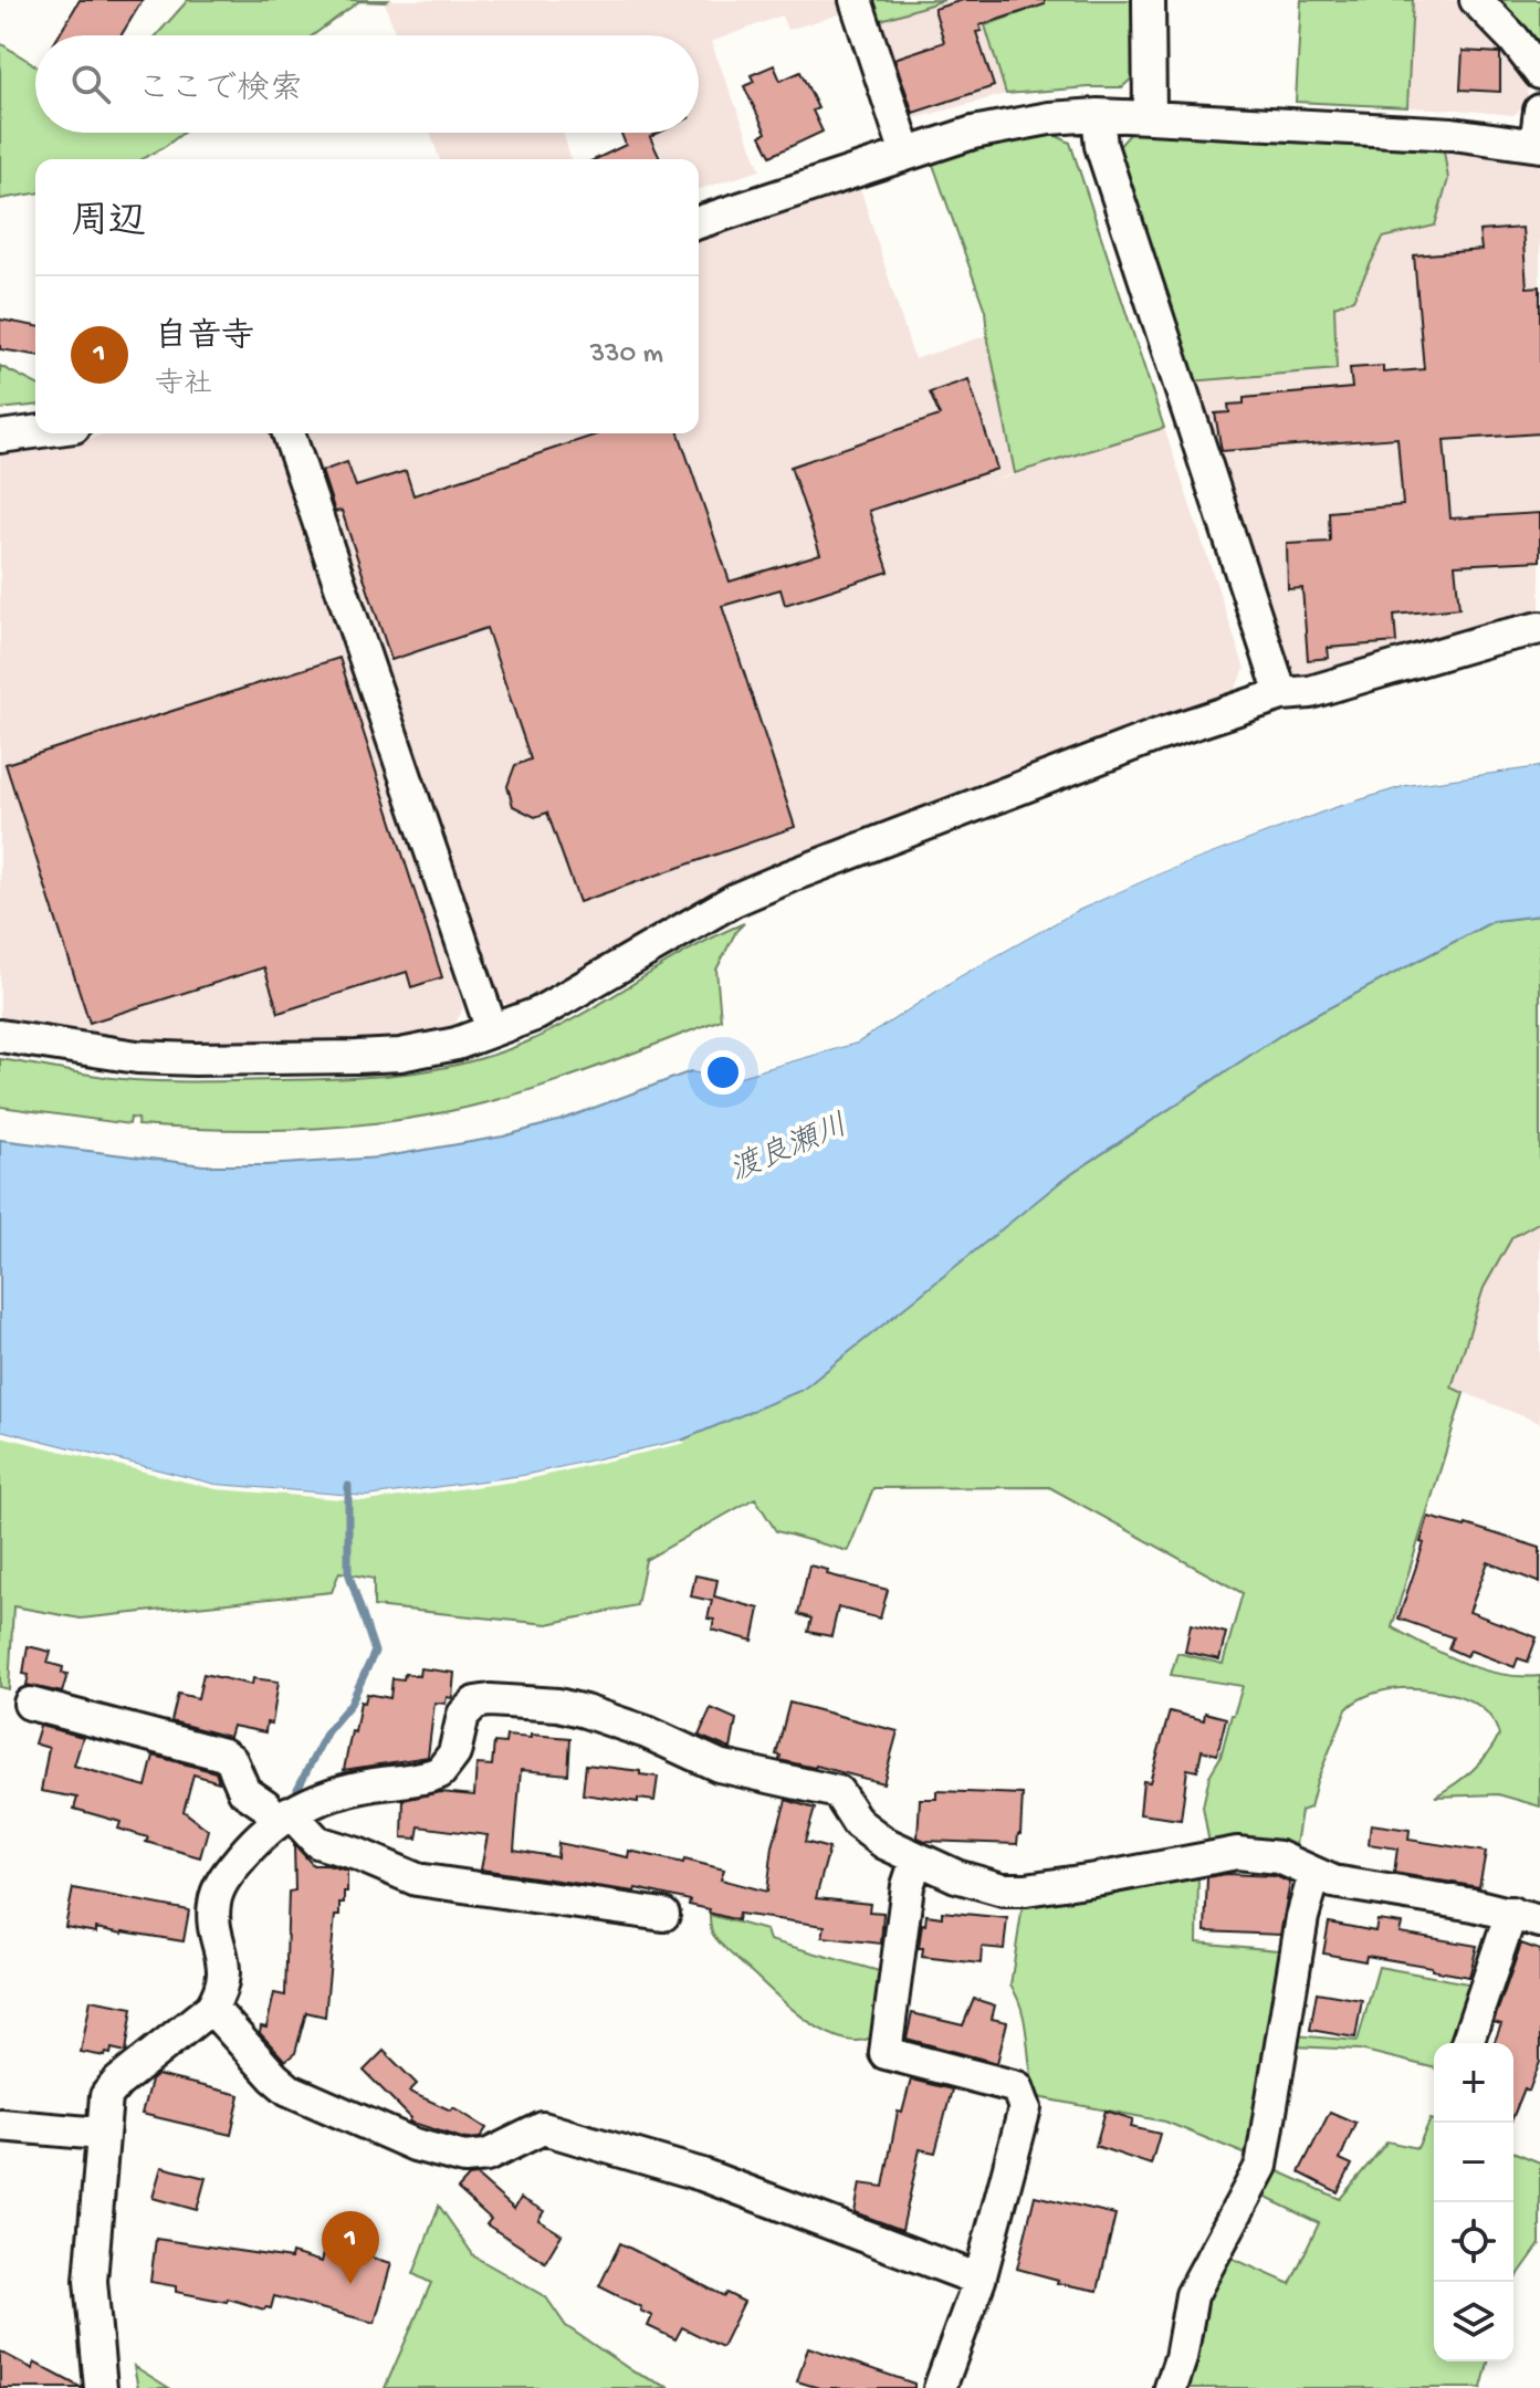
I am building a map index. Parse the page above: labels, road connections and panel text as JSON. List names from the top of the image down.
{
  "water": ["渡良瀬川"],
  "page": {
    "search": "ここで検索",
    "heading": "周辺",
    "list": [
      {
        "mark": "1",
        "name": "自音寺",
        "note": "寺社",
        "value": "330 m"
      }
    ],
    "map_buttons": ["+", "−"],
    "pins": "1"
  }
}
